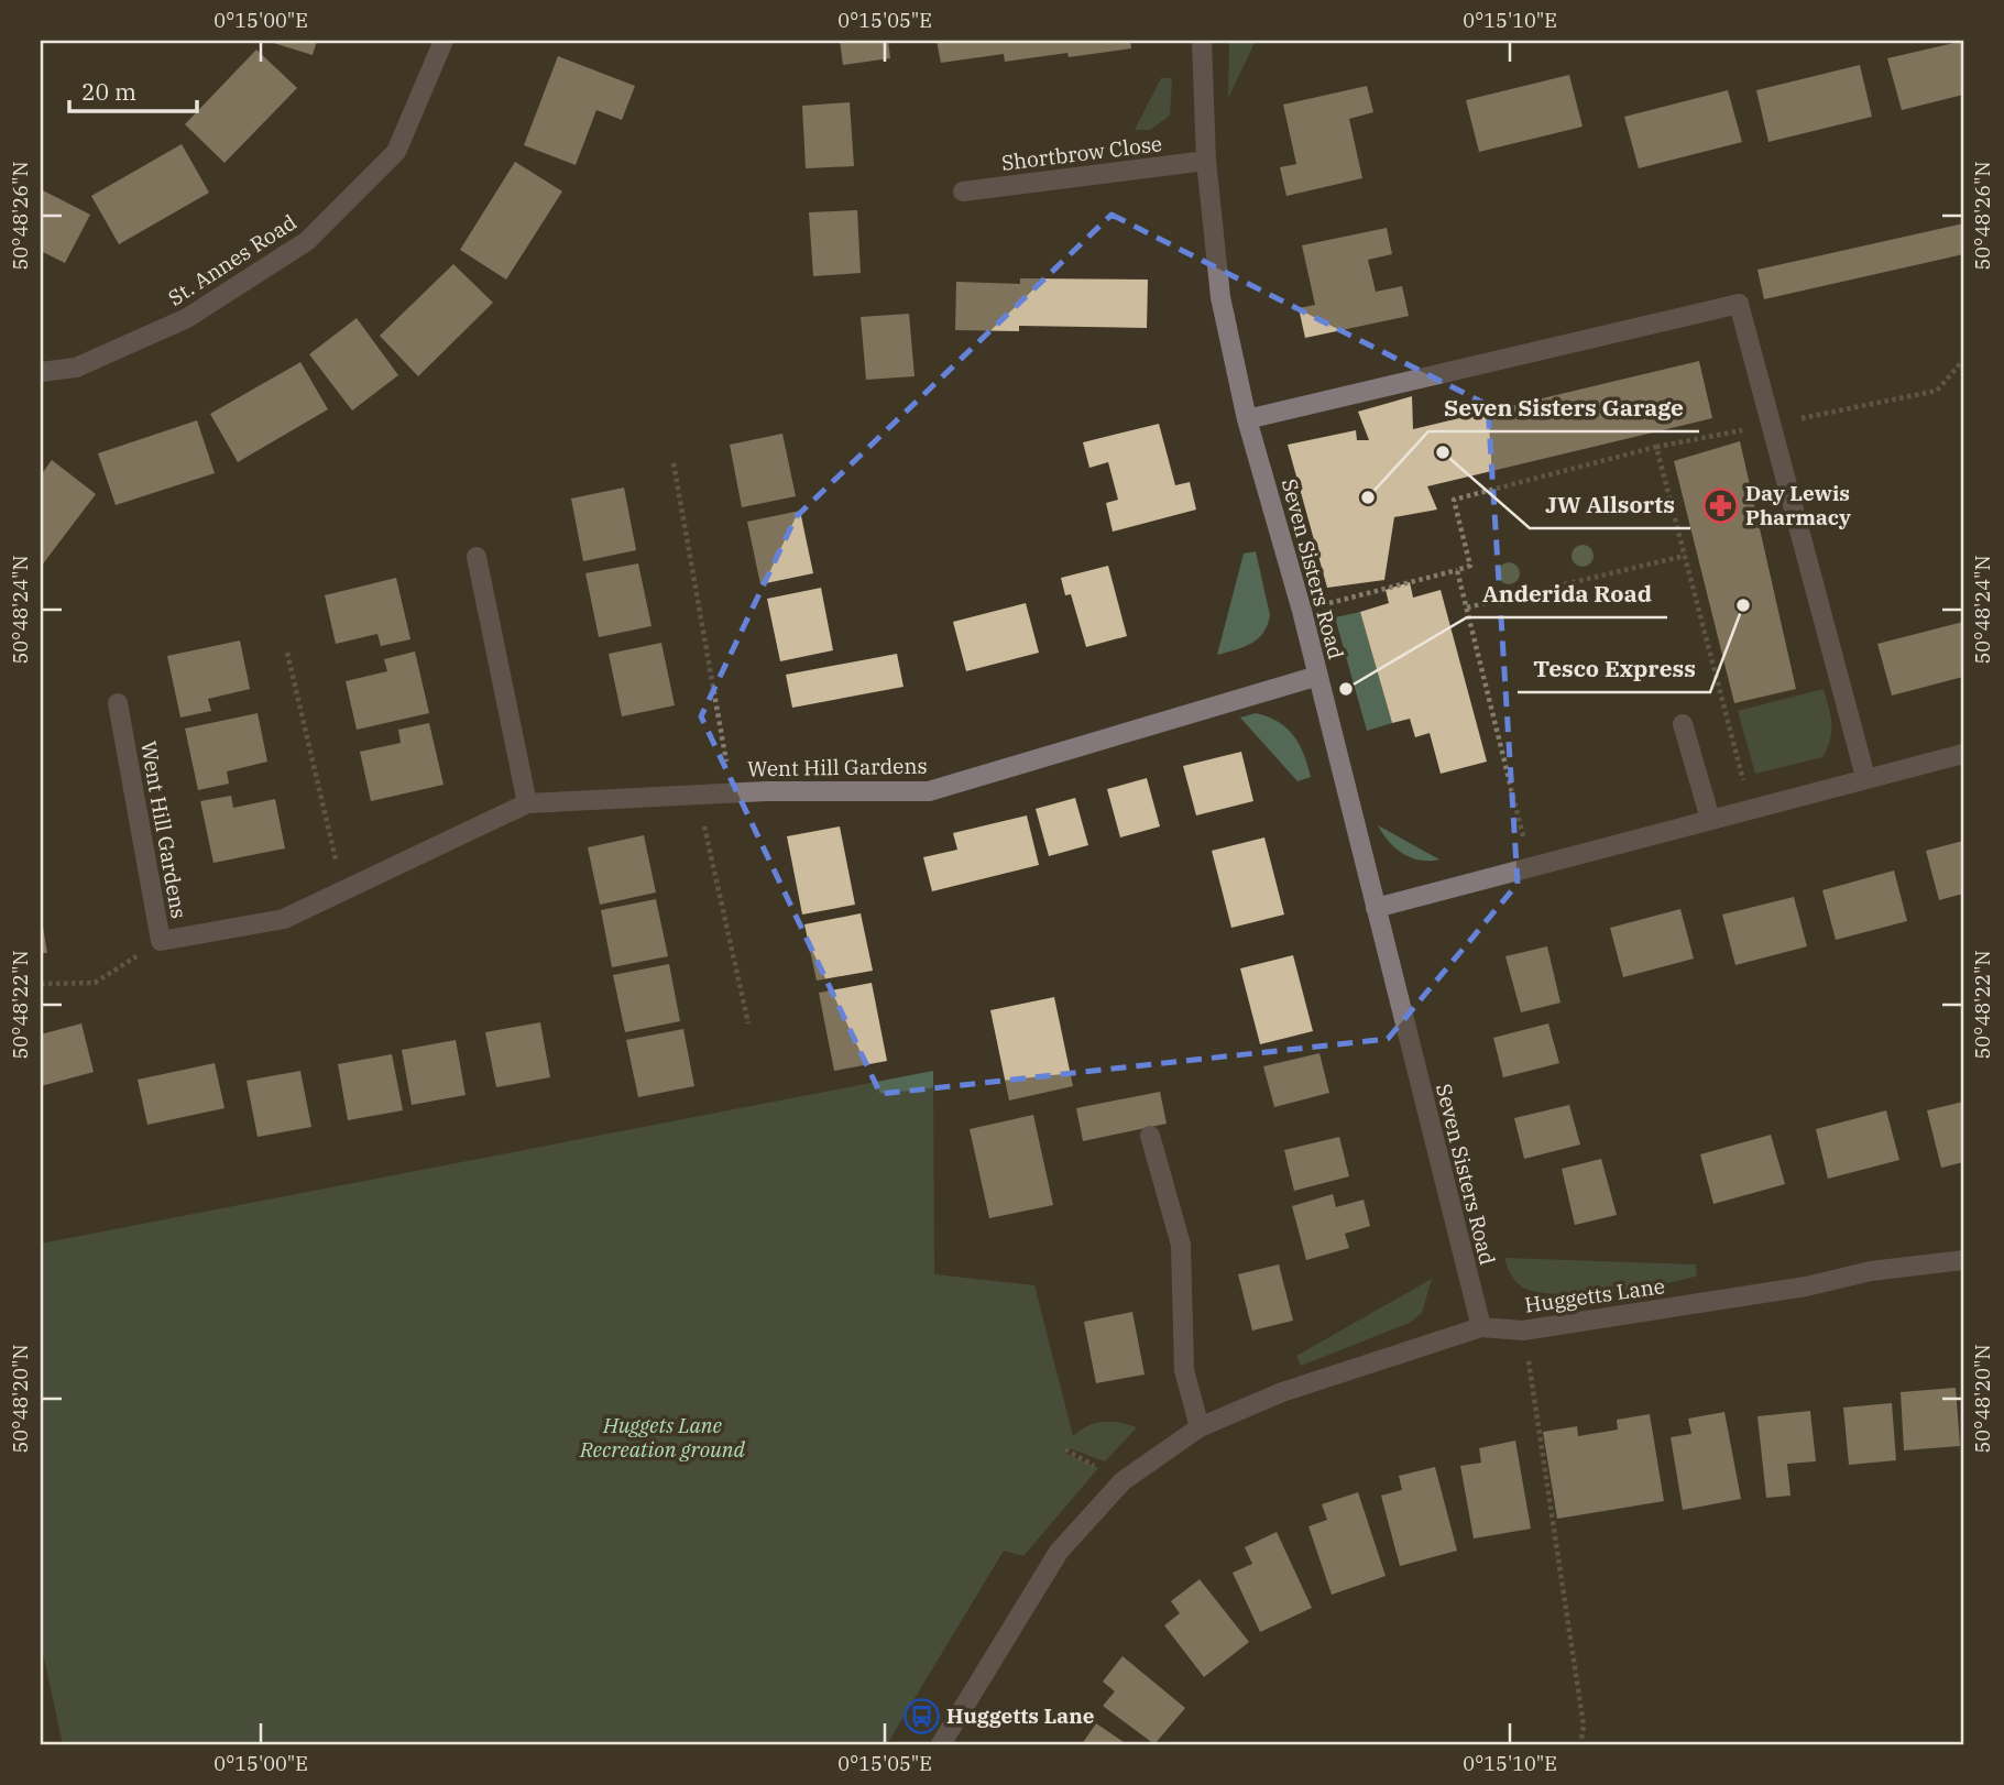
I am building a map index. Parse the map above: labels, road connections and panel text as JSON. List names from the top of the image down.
{
  "streets": {
    "street": [
      "Shortbrow Close",
      "St. Annes Road",
      "Seven Sisters Road",
      "Went Hill Gardens",
      "Huggetts Lane"
    ]
  },
  "crossings": [
    ["Shortbrow Close", "Seven Sisters Road"],
    ["Seven Sisters Road", "Went Hill Gardens"],
    ["Seven Sisters Road", "Huggetts Lane"]
  ],
  "parks": ["Huggets Lane Recreation ground"],
  "places": {
    "other": [
      "JW Allsorts",
      "Seven Sisters Garage",
      "Tesco Express",
      "Anderida Road"
    ],
    "pharmacy": ["Day Lewis Pharmacy"],
    "bus stop": ["Huggetts Lane"]
  },
  "scale_bar": "20 m",
  "coordinates": [
    "0°15'00\"E",
    "0°15'05\"E",
    "0°15'10\"E",
    "50°48'26\"N",
    "50°48'24\"N",
    "50°48'22\"N",
    "50°48'20\"N"
  ]
}
